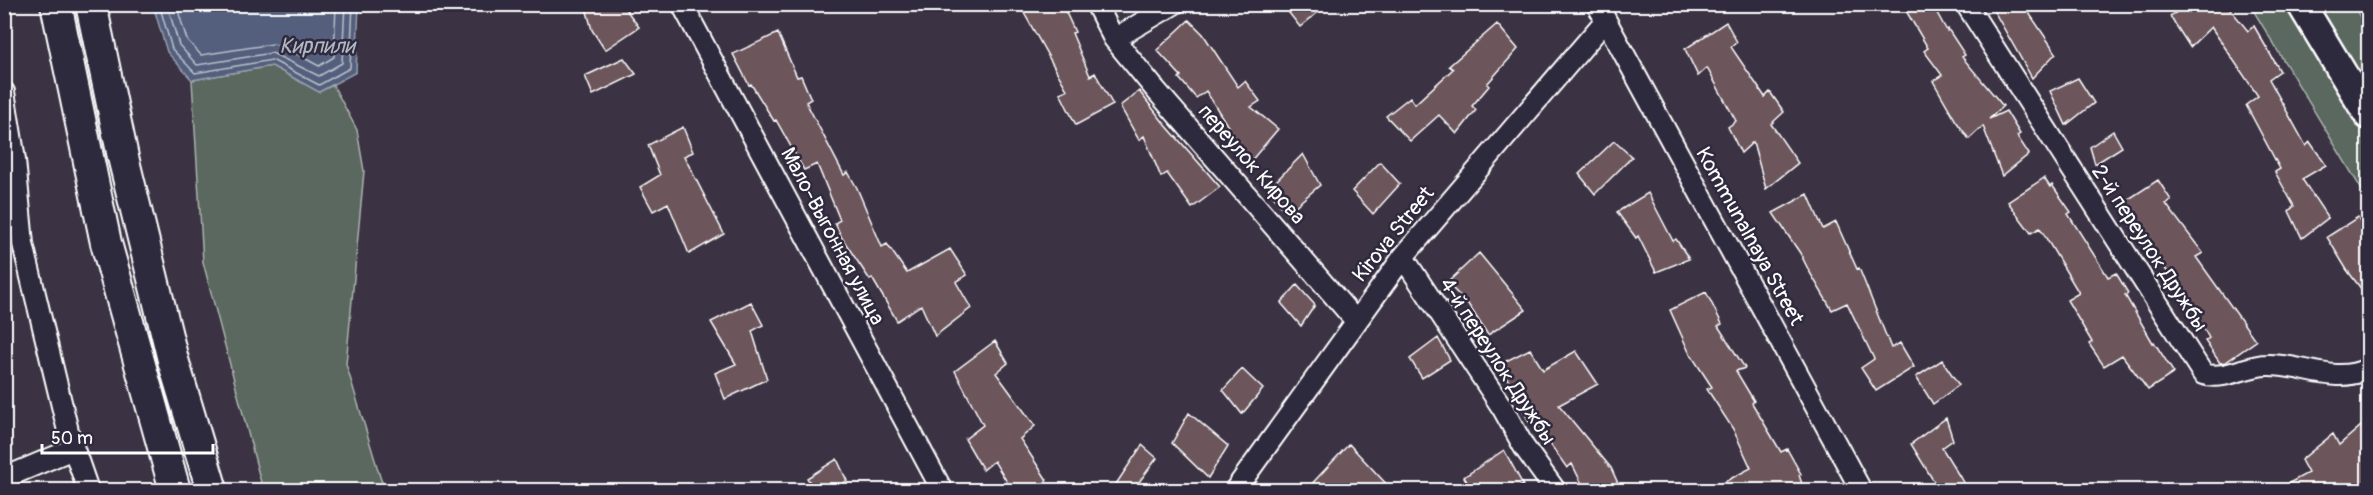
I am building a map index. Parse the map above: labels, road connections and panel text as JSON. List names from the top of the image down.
{
  "streets": {
    "street": [
      "переулок Кирова",
      "Kirova Street",
      "Мало-Выгонная улица",
      "Kommunalnaya Street",
      "2-й переулок Дружбы",
      "4-й переулок Дружбы"
    ]
  },
  "crossings": [
    ["переулок Кирова", "Kirova Street"],
    ["Kirova Street", "Kommunalnaya Street"],
    ["Kirova Street", "4-й переулок Дружбы"]
  ],
  "water": ["Кирпили"],
  "scale_bar": "50 m"
}
